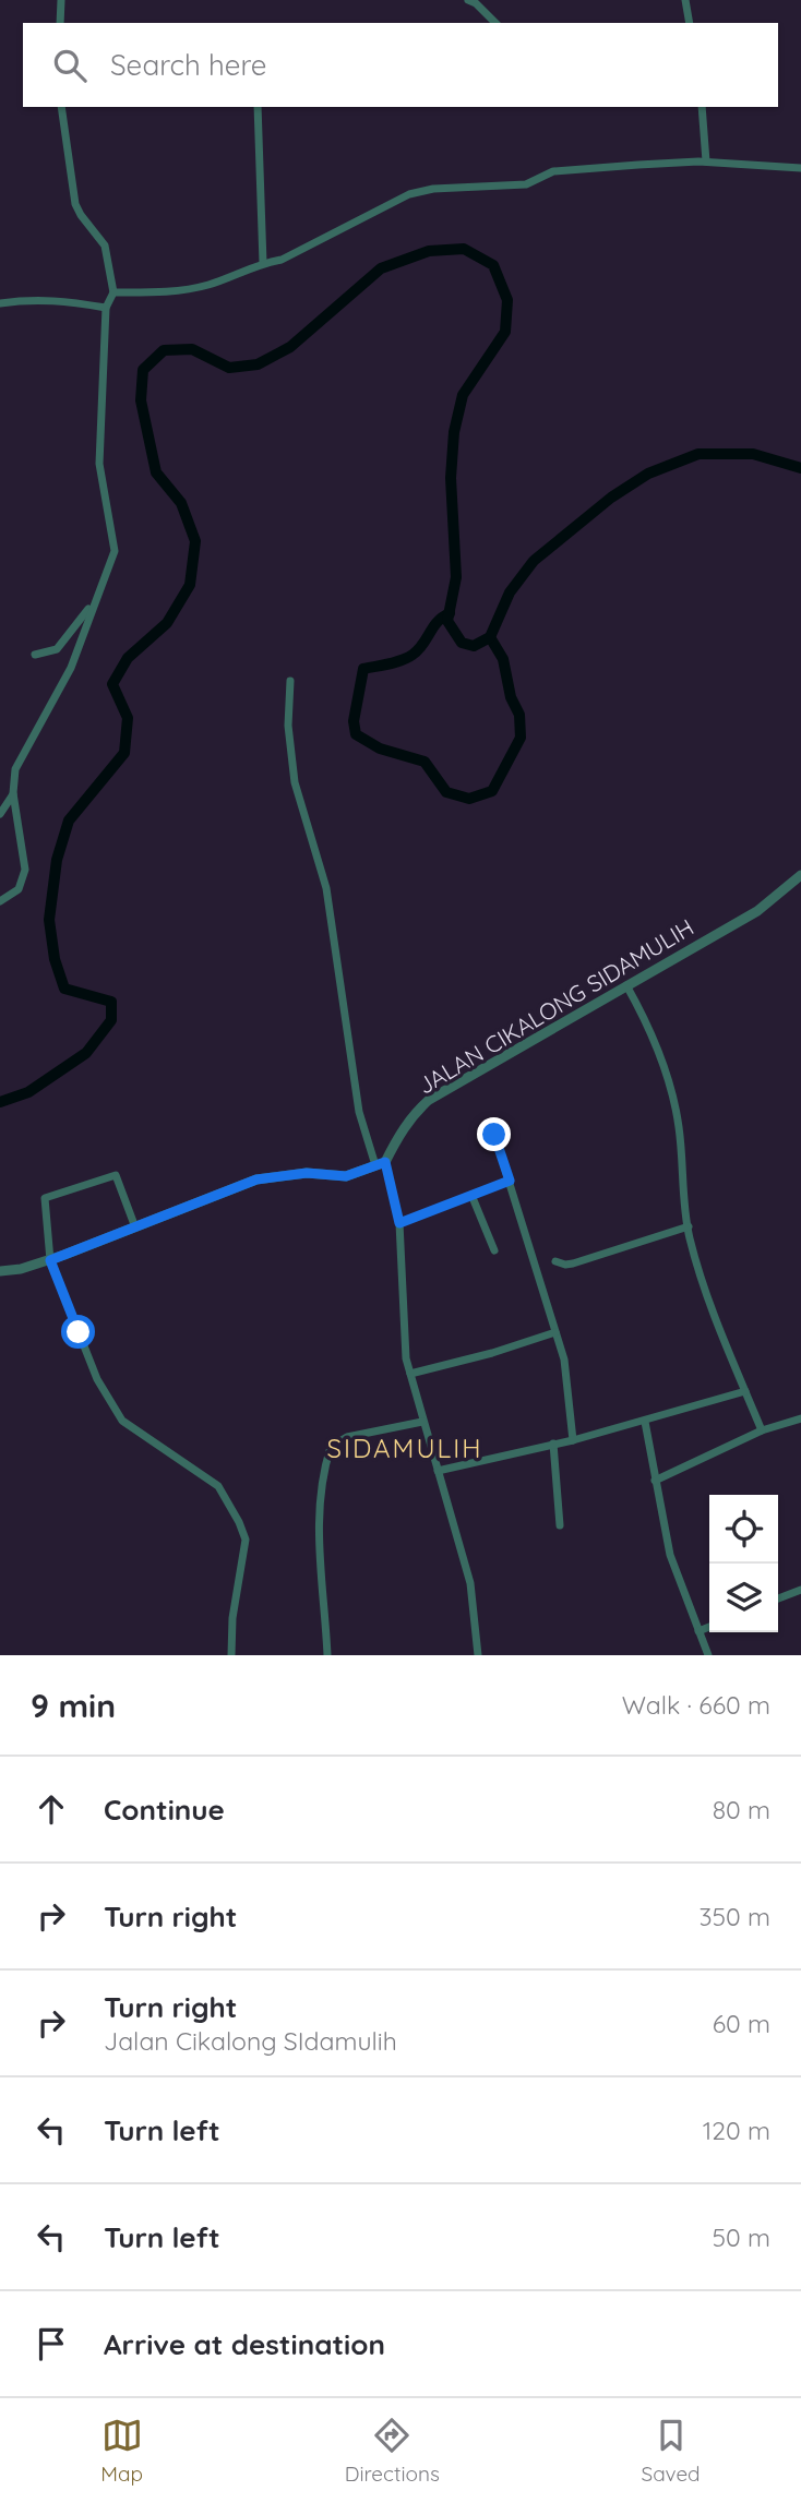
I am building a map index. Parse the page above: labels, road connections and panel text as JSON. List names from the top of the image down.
{
  "streets": {
    "street": ["JALAN CIKALONG SIDAMULIH"]
  },
  "districts": ["SIDAMULIH"],
  "page": {
    "search": "Search here",
    "heading": ["9 min", "Walk · 660 m"],
    "list": [
      ["Continue", "80 m"],
      ["Turn right", "350 m"],
      ["Turn right", "Jalan Cikalong SIdamulih", "60 m"],
      ["Turn left", "120 m"],
      ["Turn left", "50 m"],
      "Arrive at destination"
    ],
    "nav": ["Map", "Directions", "Saved"]
  }
}
